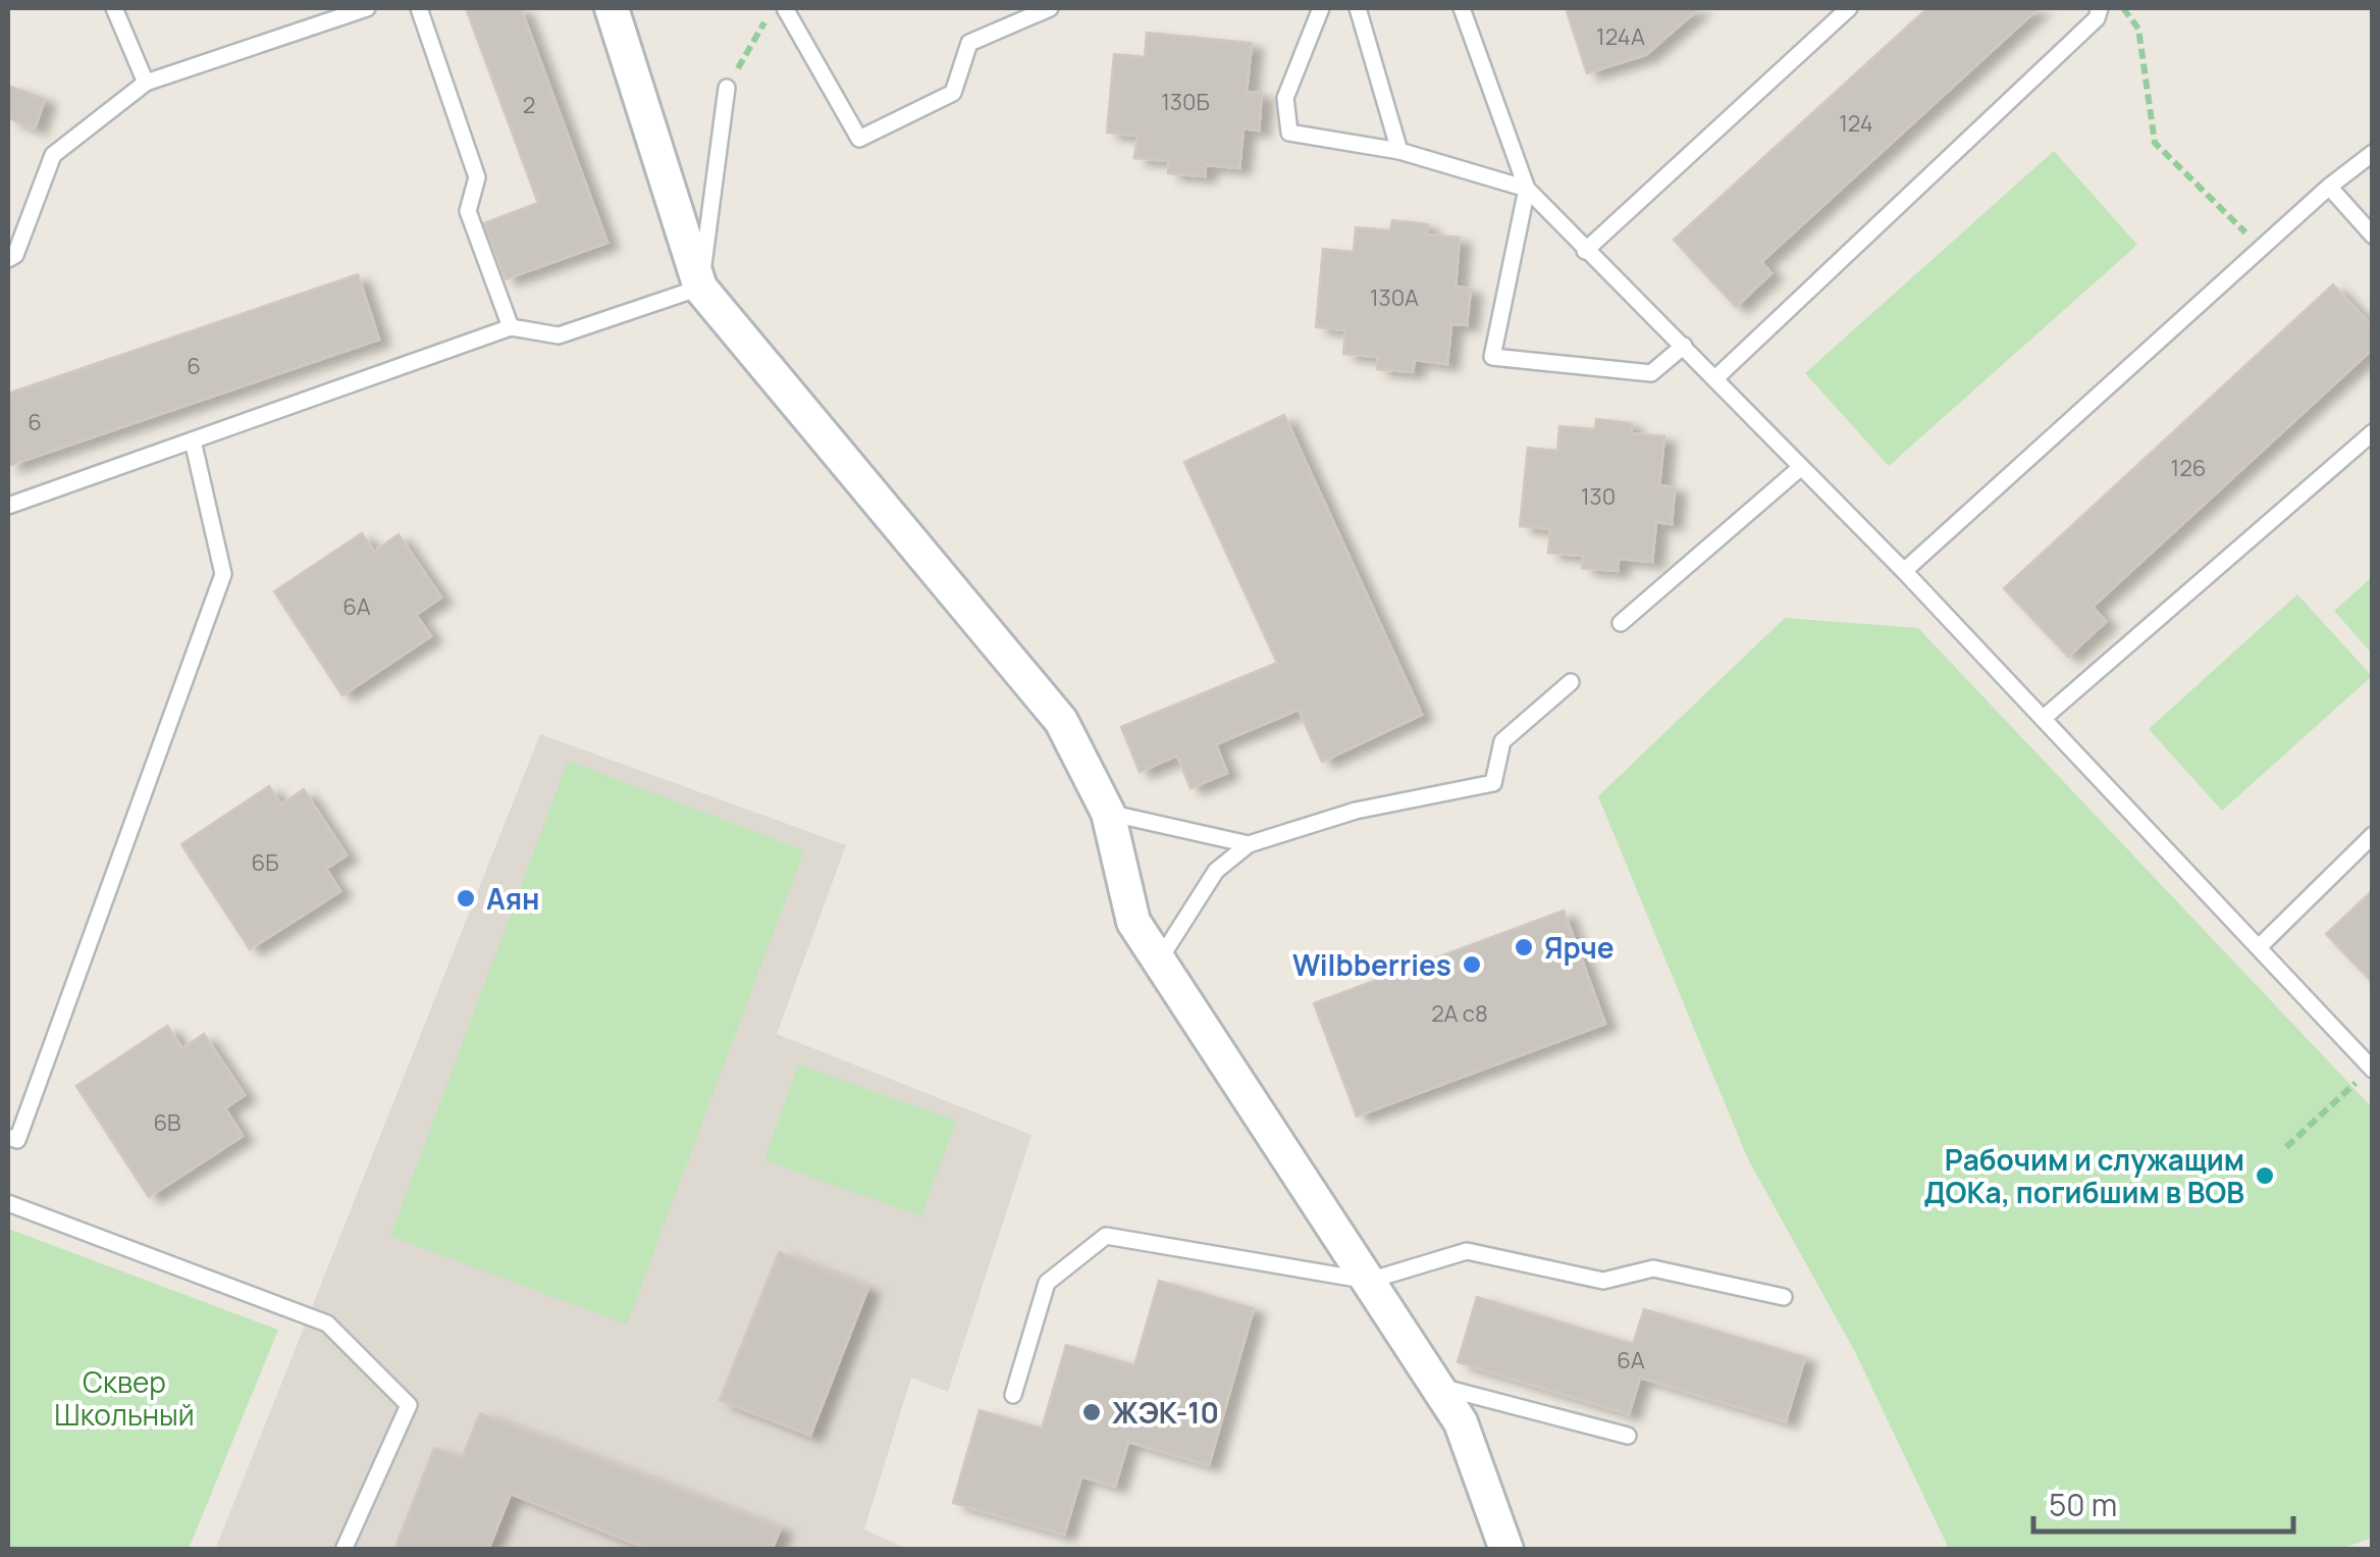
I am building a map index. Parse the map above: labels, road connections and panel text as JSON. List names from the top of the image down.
{
  "parks": ["Сквер Школьный"],
  "places": [
    "Аян",
    "Ярче",
    "Wilbberries",
    "Рабочим и служащим ДОКа, погибшим в ВОВ",
    "ЖЭК-10"
  ],
  "house_numbers": [
    "124А",
    "130Б",
    "2",
    "124",
    "130А",
    "6",
    "6",
    "126",
    "130",
    "6А",
    "6Б",
    "2А с8",
    "6В",
    "6А"
  ],
  "scale_bar": "50 m"
}
